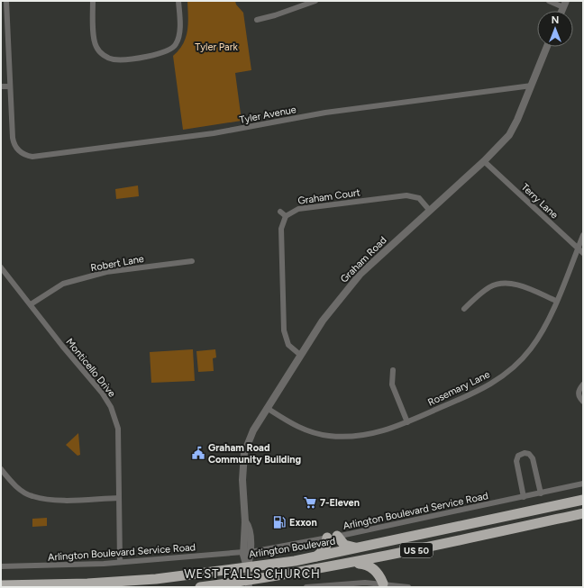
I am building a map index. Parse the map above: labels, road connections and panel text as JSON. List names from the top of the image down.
{
  "streets": {
    "highway": ["Arlington Boulevard", "US 50"],
    "street": [
      "Tyler Avenue",
      "Graham Court",
      "Terry Lane",
      "Graham Road",
      "Robert Lane",
      "Monticello Drive",
      "Rosemary Lane",
      "Arlington Boulevard Service Road"
    ]
  },
  "crossings": [
    ["Tyler Avenue", "Graham Road"],
    ["Graham Court", "Graham Road"],
    ["Terry Lane", "Graham Road"],
    ["Terry Lane", "Rosemary Lane"],
    ["Graham Road", "Rosemary Lane"],
    ["Graham Road", "Arlington Boulevard Service Road"],
    ["Graham Road", "Arlington Boulevard"],
    ["Graham Road", "US 50"],
    ["Robert Lane", "Monticello Drive"],
    ["Monticello Drive", "Arlington Boulevard Service Road"]
  ],
  "districts": ["WEST FALLS CHURCH"],
  "parks": ["Tyler Park"],
  "places": {
    "public building": ["Graham Road Community Building"],
    "supermarket": ["7-Eleven"],
    "fuel station": ["Exxon"]
  },
  "north": "top"
}
